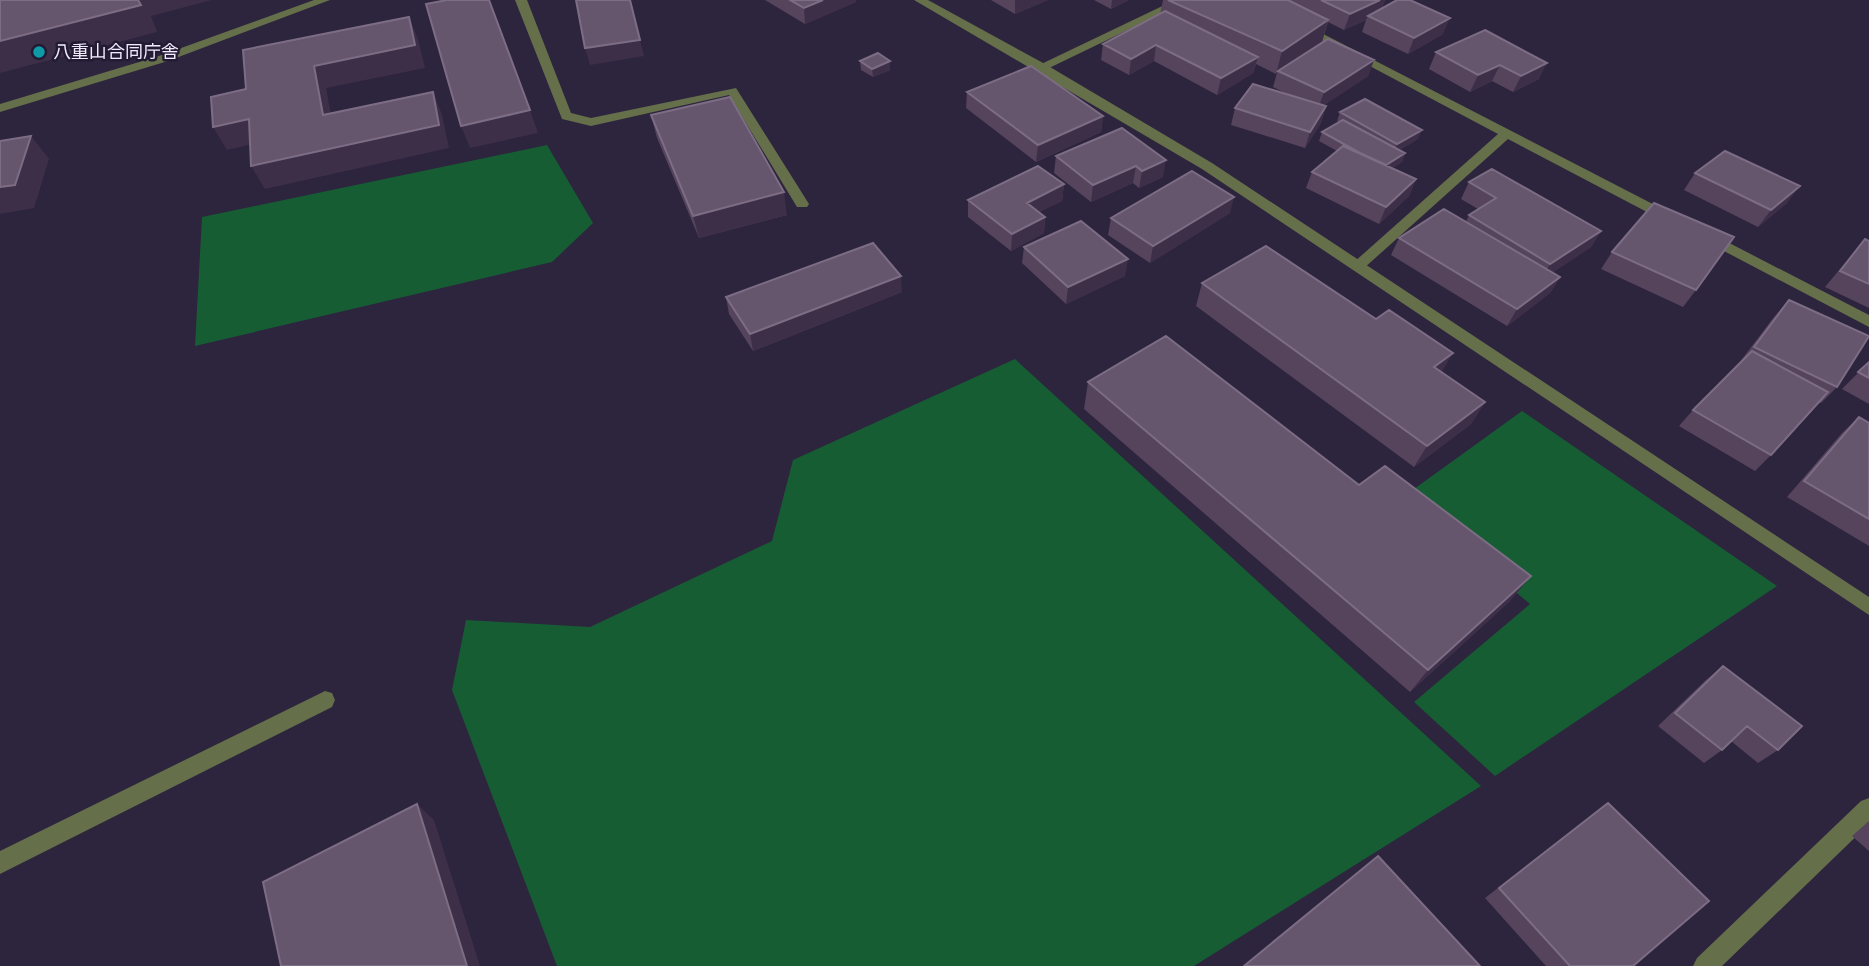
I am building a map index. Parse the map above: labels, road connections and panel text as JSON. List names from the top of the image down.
{
  "places": ["八重山合同庁舎"]
}
